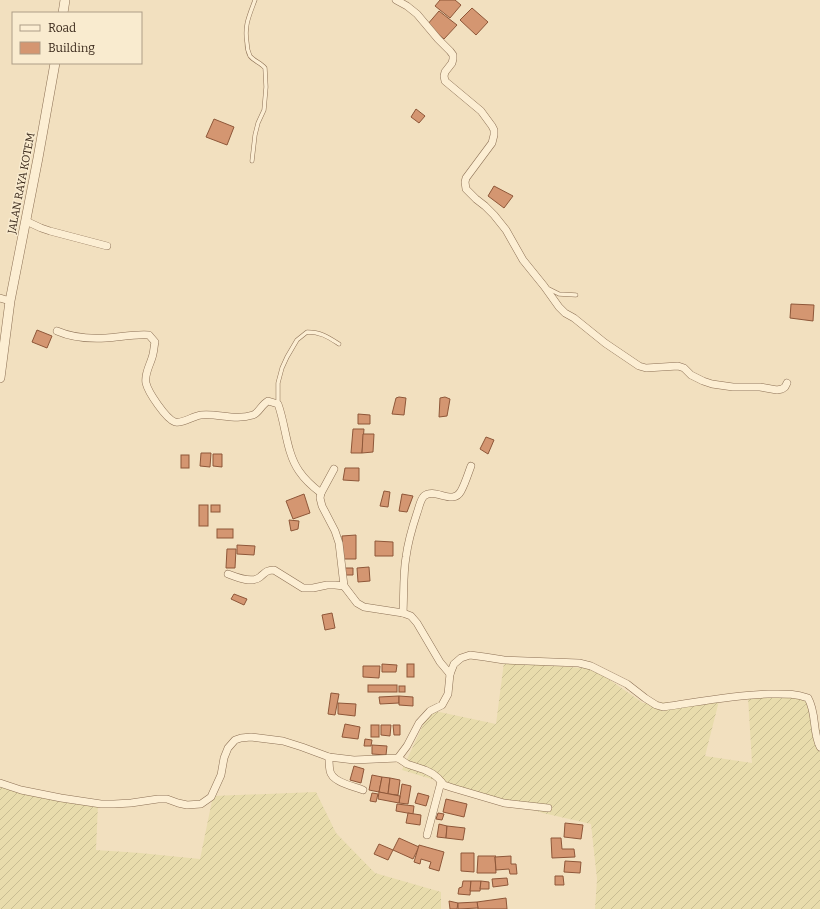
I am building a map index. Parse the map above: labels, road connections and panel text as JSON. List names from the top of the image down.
{
  "streets": {
    "street": ["JALAN RAYA KOTEM"]
  },
  "legend": ["Road", "Building"]
}
